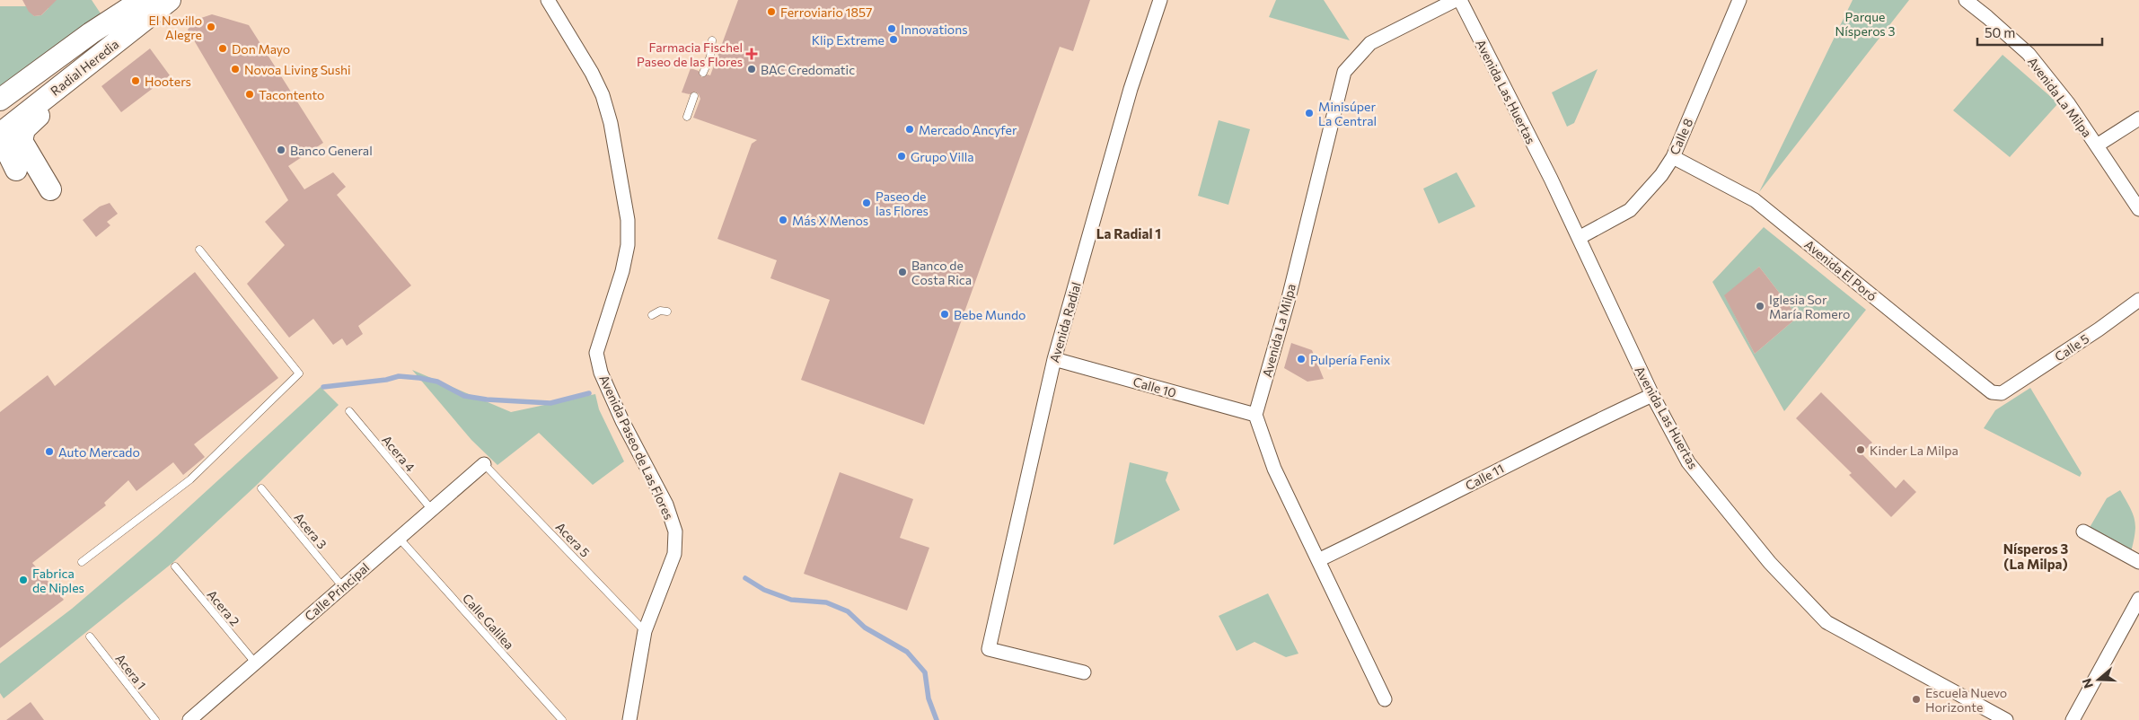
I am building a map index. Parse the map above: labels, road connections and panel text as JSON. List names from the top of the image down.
{
  "streets": {
    "main road": ["Radial Heredia"],
    "street": [
      "Avenida Las Huertas",
      "Avenida La Milpa",
      "Calle 8",
      "Avenida El Poró",
      "Avenida Radial",
      "Calle 5",
      "Calle 10",
      "Avenida Paseo de Las Flores",
      "Calle 11",
      "Calle Principal"
    ],
    "lane": [
      "Acera 4",
      "Acera 3",
      "Acera 5",
      "Acera 2",
      "Calle Galilea",
      "Acera 1"
    ]
  },
  "crossings": [
    ["Avenida Las Huertas", "Calle 8"],
    ["Avenida Las Huertas", "Calle 11"],
    ["Avenida La Milpa", "Calle 10"],
    ["Calle 8", "Avenida El Poró"],
    ["Avenida El Poró", "Calle 5"],
    ["Avenida Radial", "Calle 10"],
    ["Avenida Paseo de Las Flores", "Acera 5"],
    ["Acera 4", "Calle Principal"],
    ["Acera 3", "Calle Principal"],
    ["Acera 5", "Calle Principal"],
    ["Calle Principal", "Acera 2"],
    ["Calle Principal", "Calle Galilea"]
  ],
  "districts": ["La Radial 1", "Nísperos 3 (La Milpa)"],
  "parks": ["Parque Nísperos 3"],
  "places": {
    "other": [
      "Ferroviario 1857",
      "El Novillo Alegre",
      "Innovations",
      "Klip Extreme",
      "Don Mayo",
      "Novoa Living Sushi",
      "BAC Credomatic",
      "Hooters",
      "Tacontento",
      "Minisúper La Central",
      "Mercado Ancyfer",
      "Banco General",
      "Grupo Villa",
      "Paseo de las Flores",
      "Más X Menos",
      "Banco de Costa Rica",
      "Iglesia Sor María Romero",
      "Bebe Mundo",
      "Pulpería Fenix",
      "Kinder La Milpa",
      "Auto Mercado",
      "Fabrica de Niples",
      "Escuela Nuevo Horizonte"
    ],
    "health": ["Farmacia Fischel Paseo de las Flores"]
  },
  "scale_bar": "50 m",
  "north": "left"
}
